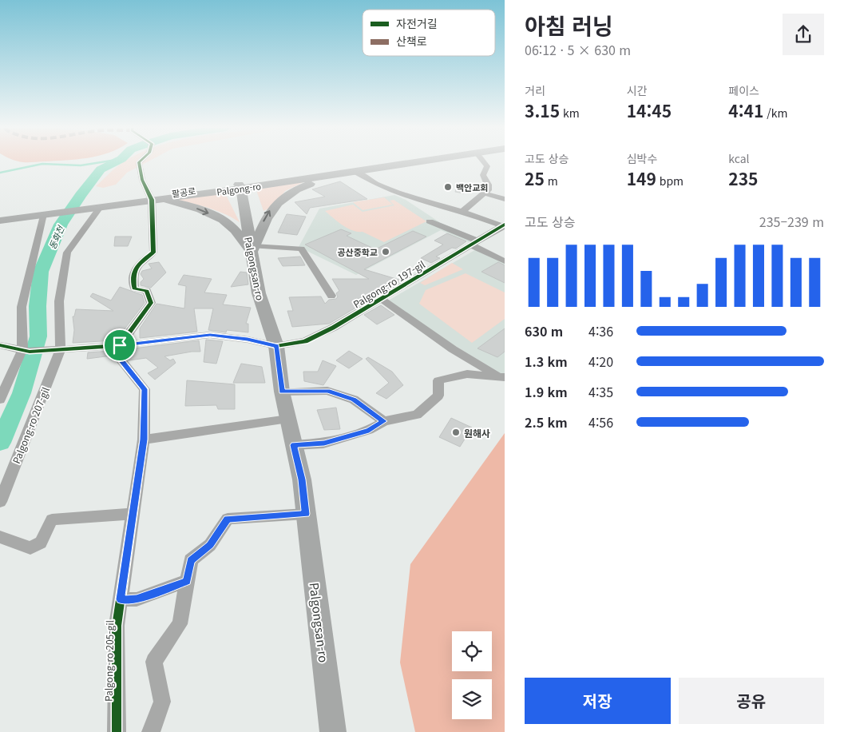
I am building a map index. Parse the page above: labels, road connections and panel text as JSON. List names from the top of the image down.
{
  "streets": {
    "main road": ["Palgong-ro", "팔공로", "Palgongsan-ro"],
    "street": ["Palgong-ro 197-gil", "Palgong-ro 207-gil", "Palgong-ro 205-gil"]
  },
  "crossings": [
    ["Palgong-ro", "팔공로"],
    ["Palgong-ro", "Palgongsan-ro"],
    ["팔공로", "Palgongsan-ro"],
    ["Palgongsan-ro", "Palgong-ro 197-gil"]
  ],
  "water": ["동화천"],
  "places": ["백안교회", "공산중학교", "원해사"],
  "legend": ["자전거길", "산책로"],
  "page": {
    "heading": ["아침 러닝", "06:12 · 5 × 630 m"],
    "stats": [
      ["거리", "3.15 km"],
      ["시간", "14:45"],
      ["페이스", "4:41 /km"],
      ["고도 상승", "25 m"],
      ["심박수", "149 bpm"],
      ["kcal", "235"]
    ],
    "chart": ["고도 상승", "235–239 m"],
    "list": [
      {
        "name": "630 m",
        "note": "4:36"
      },
      {
        "name": "1.3 km",
        "note": "4:20"
      },
      {
        "name": "1.9 km",
        "note": "4:35"
      },
      {
        "name": "2.5 km",
        "note": "4:56"
      }
    ],
    "buttons": ["저장", "공유"]
  }
}
